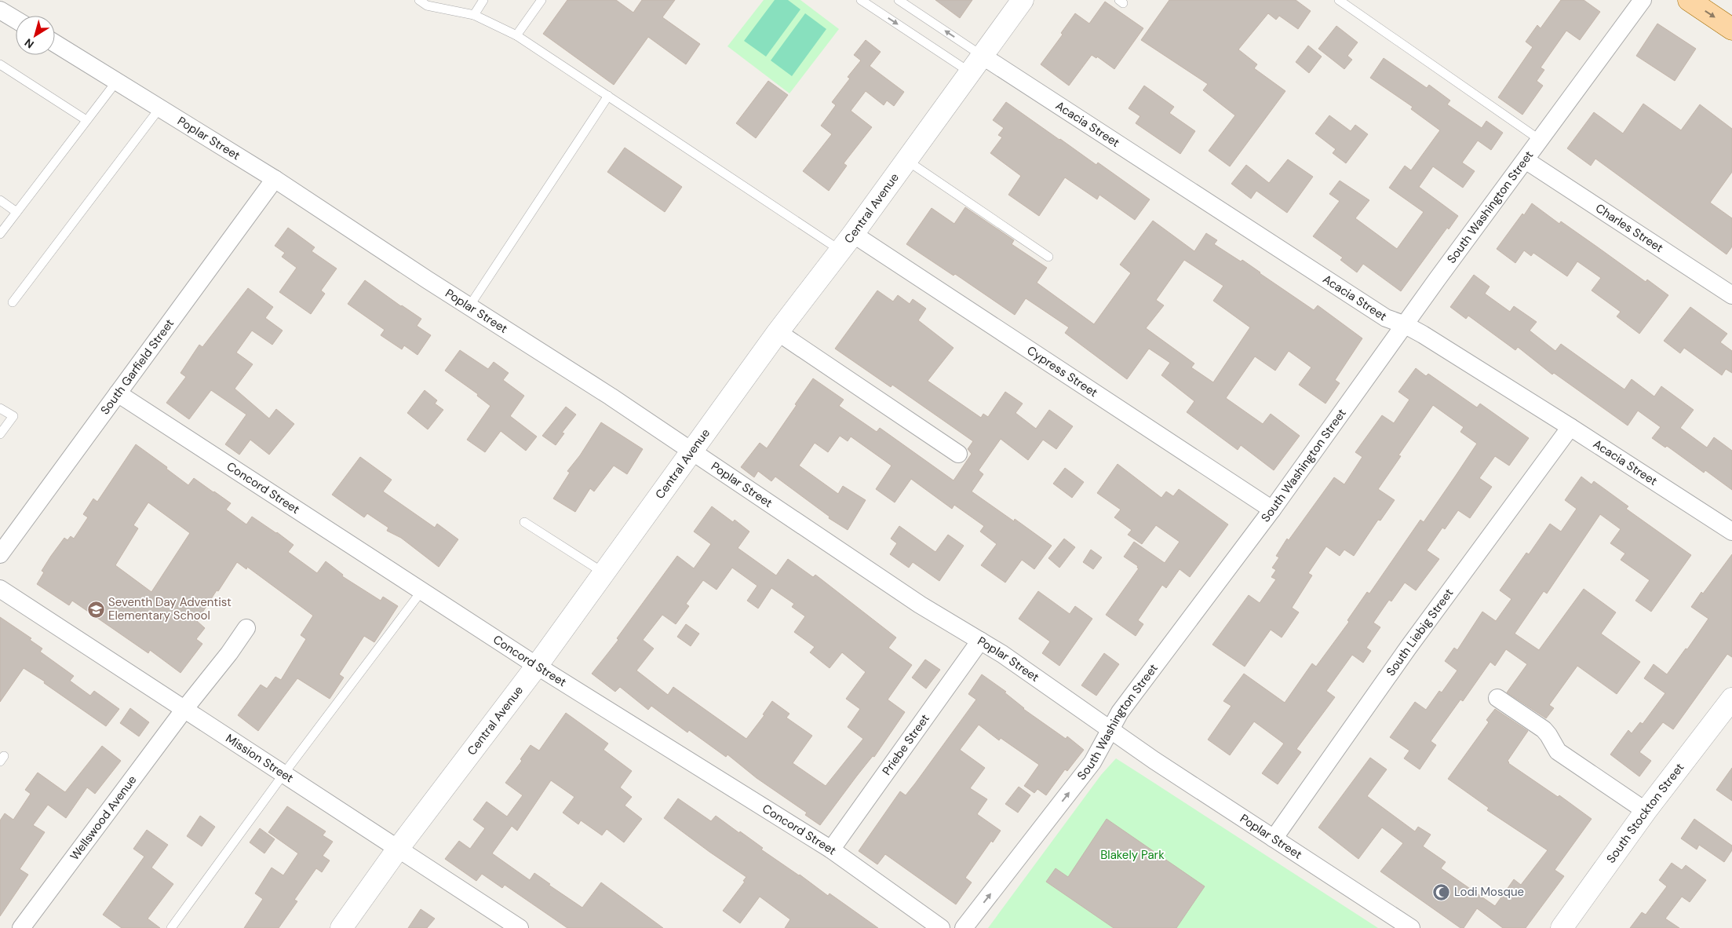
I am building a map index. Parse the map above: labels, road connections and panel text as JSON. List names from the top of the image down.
{
  "streets": {
    "street": [
      "Acacia Street",
      "Poplar Street",
      "South Washington Street",
      "Central Avenue",
      "Charles Street",
      "South Garfield Street",
      "Cypress Street",
      "Concord Street",
      "South Liebig Street",
      "Priebe Street",
      "Mission Street",
      "South Stockton Street",
      "Wellswood Avenue"
    ]
  },
  "crossings": [
    ["Acacia Street", "South Washington Street"],
    ["Acacia Street", "Central Avenue"],
    ["Acacia Street", "South Liebig Street"],
    ["Poplar Street", "South Washington Street"],
    ["Poplar Street", "Central Avenue"],
    ["Poplar Street", "South Garfield Street"],
    ["Poplar Street", "South Liebig Street"],
    ["Poplar Street", "Priebe Street"],
    ["South Washington Street", "Charles Street"],
    ["South Washington Street", "Cypress Street"],
    ["Central Avenue", "Cypress Street"],
    ["Central Avenue", "Concord Street"],
    ["Central Avenue", "Mission Street"],
    ["South Garfield Street", "Concord Street"],
    ["Concord Street", "Priebe Street"],
    ["Mission Street", "Wellswood Avenue"]
  ],
  "parks": ["Blakely Park"],
  "places": {
    "school or university": ["Seventh Day Adventist Elementary School"],
    "mosque": ["Lodi Mosque"]
  },
  "north": "bottom left"
}
